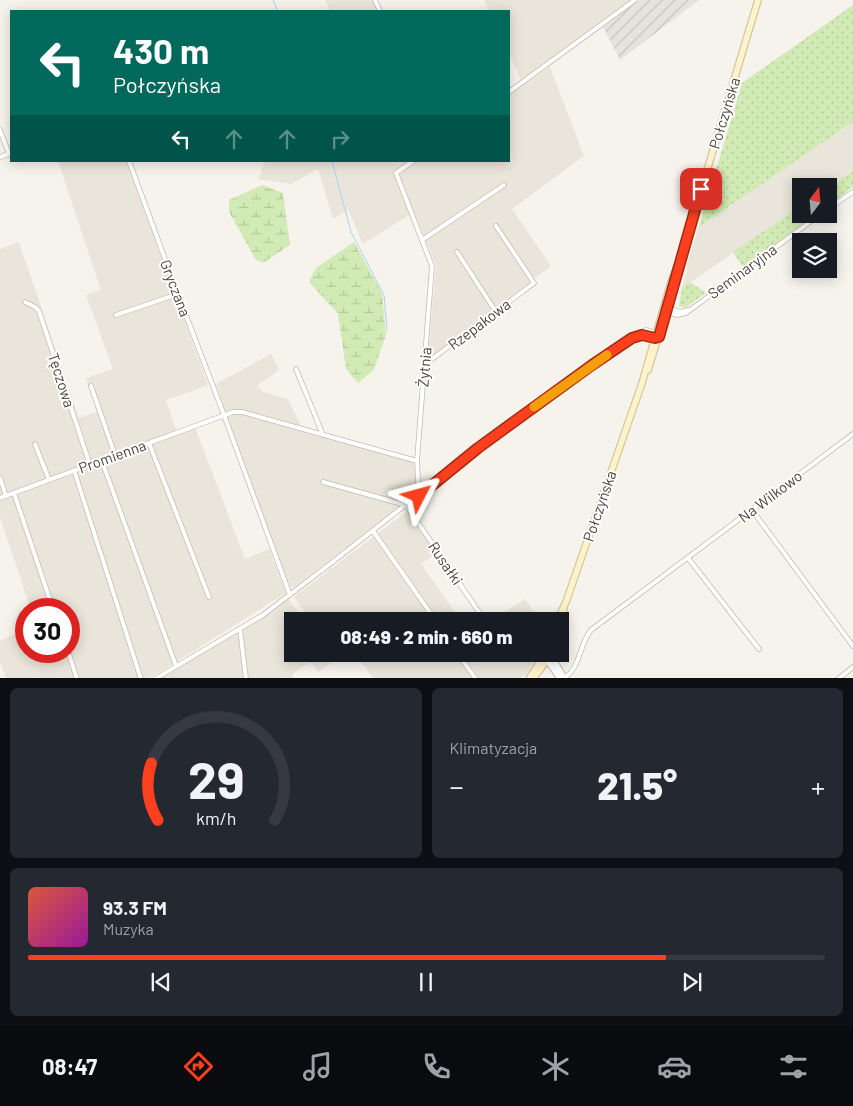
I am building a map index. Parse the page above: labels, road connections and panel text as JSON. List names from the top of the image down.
{
  "streets": {
    "main road": ["Połczyńska"],
    "street": [
      "Seminaryjna",
      "Gryczana",
      "Rzepakowa",
      "Żytnia",
      "Tęczowa",
      "Promienna",
      "Na Wilkowo",
      "Rusałki"
    ]
  },
  "crossings": [
    ["Połczyńska", "Seminaryjna"],
    ["Gryczana", "Promienna"],
    ["Rzepakowa", "Żytnia"],
    ["Tęczowa", "Promienna"]
  ],
  "north": "top",
  "page": {
    "turn": ["430 m", "Połczyńska"],
    "limit": "30",
    "trip": "08:49 · 2 min · 660 m",
    "tile": "Klimatyzacja",
    "heat": ["−", "21.5°", "+"],
    "song": ["93.3 FM", "Muzyka"],
    "tabs": "08:47",
    "gauge": ["29", "km/h"]
  }
}
